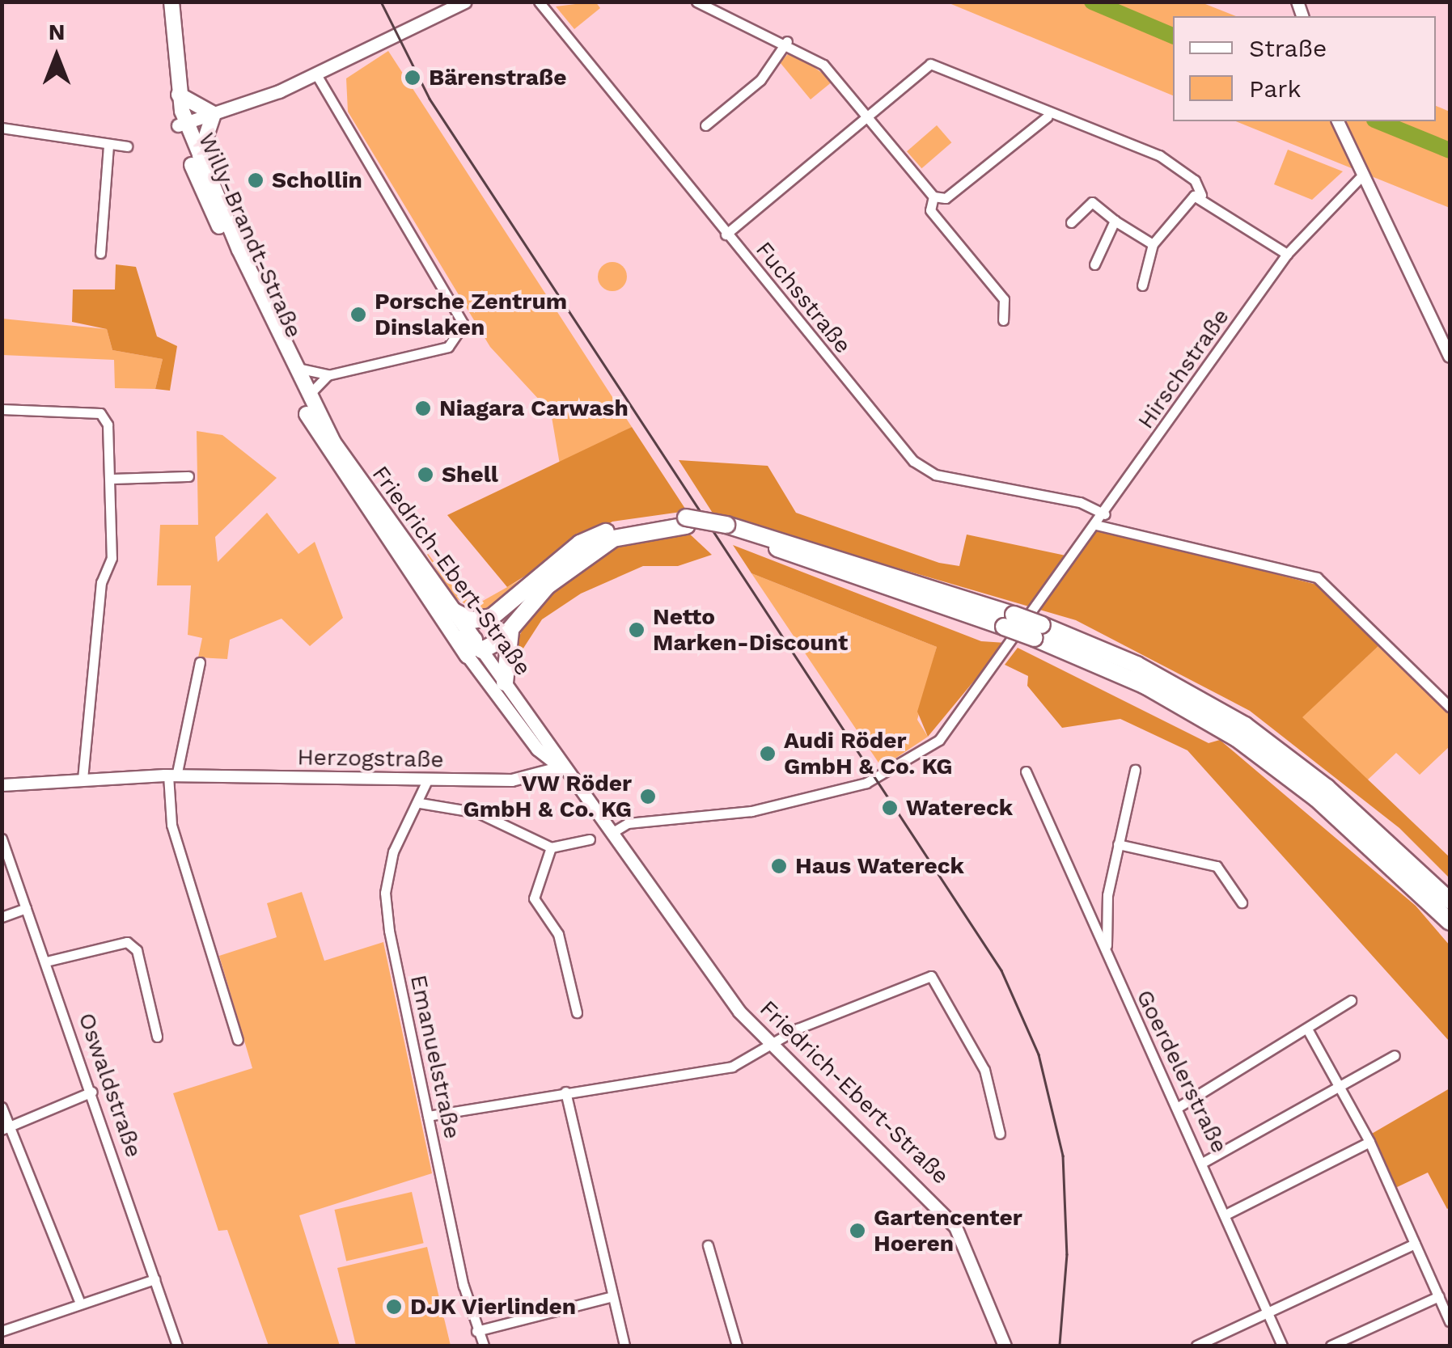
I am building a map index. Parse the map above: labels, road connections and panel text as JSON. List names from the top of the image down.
{
  "streets": {
    "main road": ["Willy-Brandt-Straße", "Friedrich-Ebert-Straße"],
    "street": [
      "Fuchsstraße",
      "Hirschstraße",
      "Herzogstraße",
      "Emanuelstraße",
      "Goerdelerstraße",
      "Oswaldstraße"
    ]
  },
  "crossings": [
    ["Willy-Brandt-Straße", "Friedrich-Ebert-Straße"],
    ["Fuchsstraße", "Hirschstraße"],
    ["Hirschstraße", "Friedrich-Ebert-Straße"],
    ["Friedrich-Ebert-Straße", "Herzogstraße"],
    ["Herzogstraße", "Emanuelstraße"]
  ],
  "places": [
    "Bärenstraße",
    "Schollin",
    "Porsche Zentrum Dinslaken",
    "Niagara Carwash",
    "Shell",
    "Netto Marken-Discount",
    "Audi Röder GmbH & Co. KG",
    "VW Röder GmbH & Co. KG",
    "Watereck",
    "Haus Watereck",
    "Gartencenter Hoeren",
    "DJK Vierlinden"
  ],
  "legend": ["Straße", "Park"],
  "north": "top"
}
